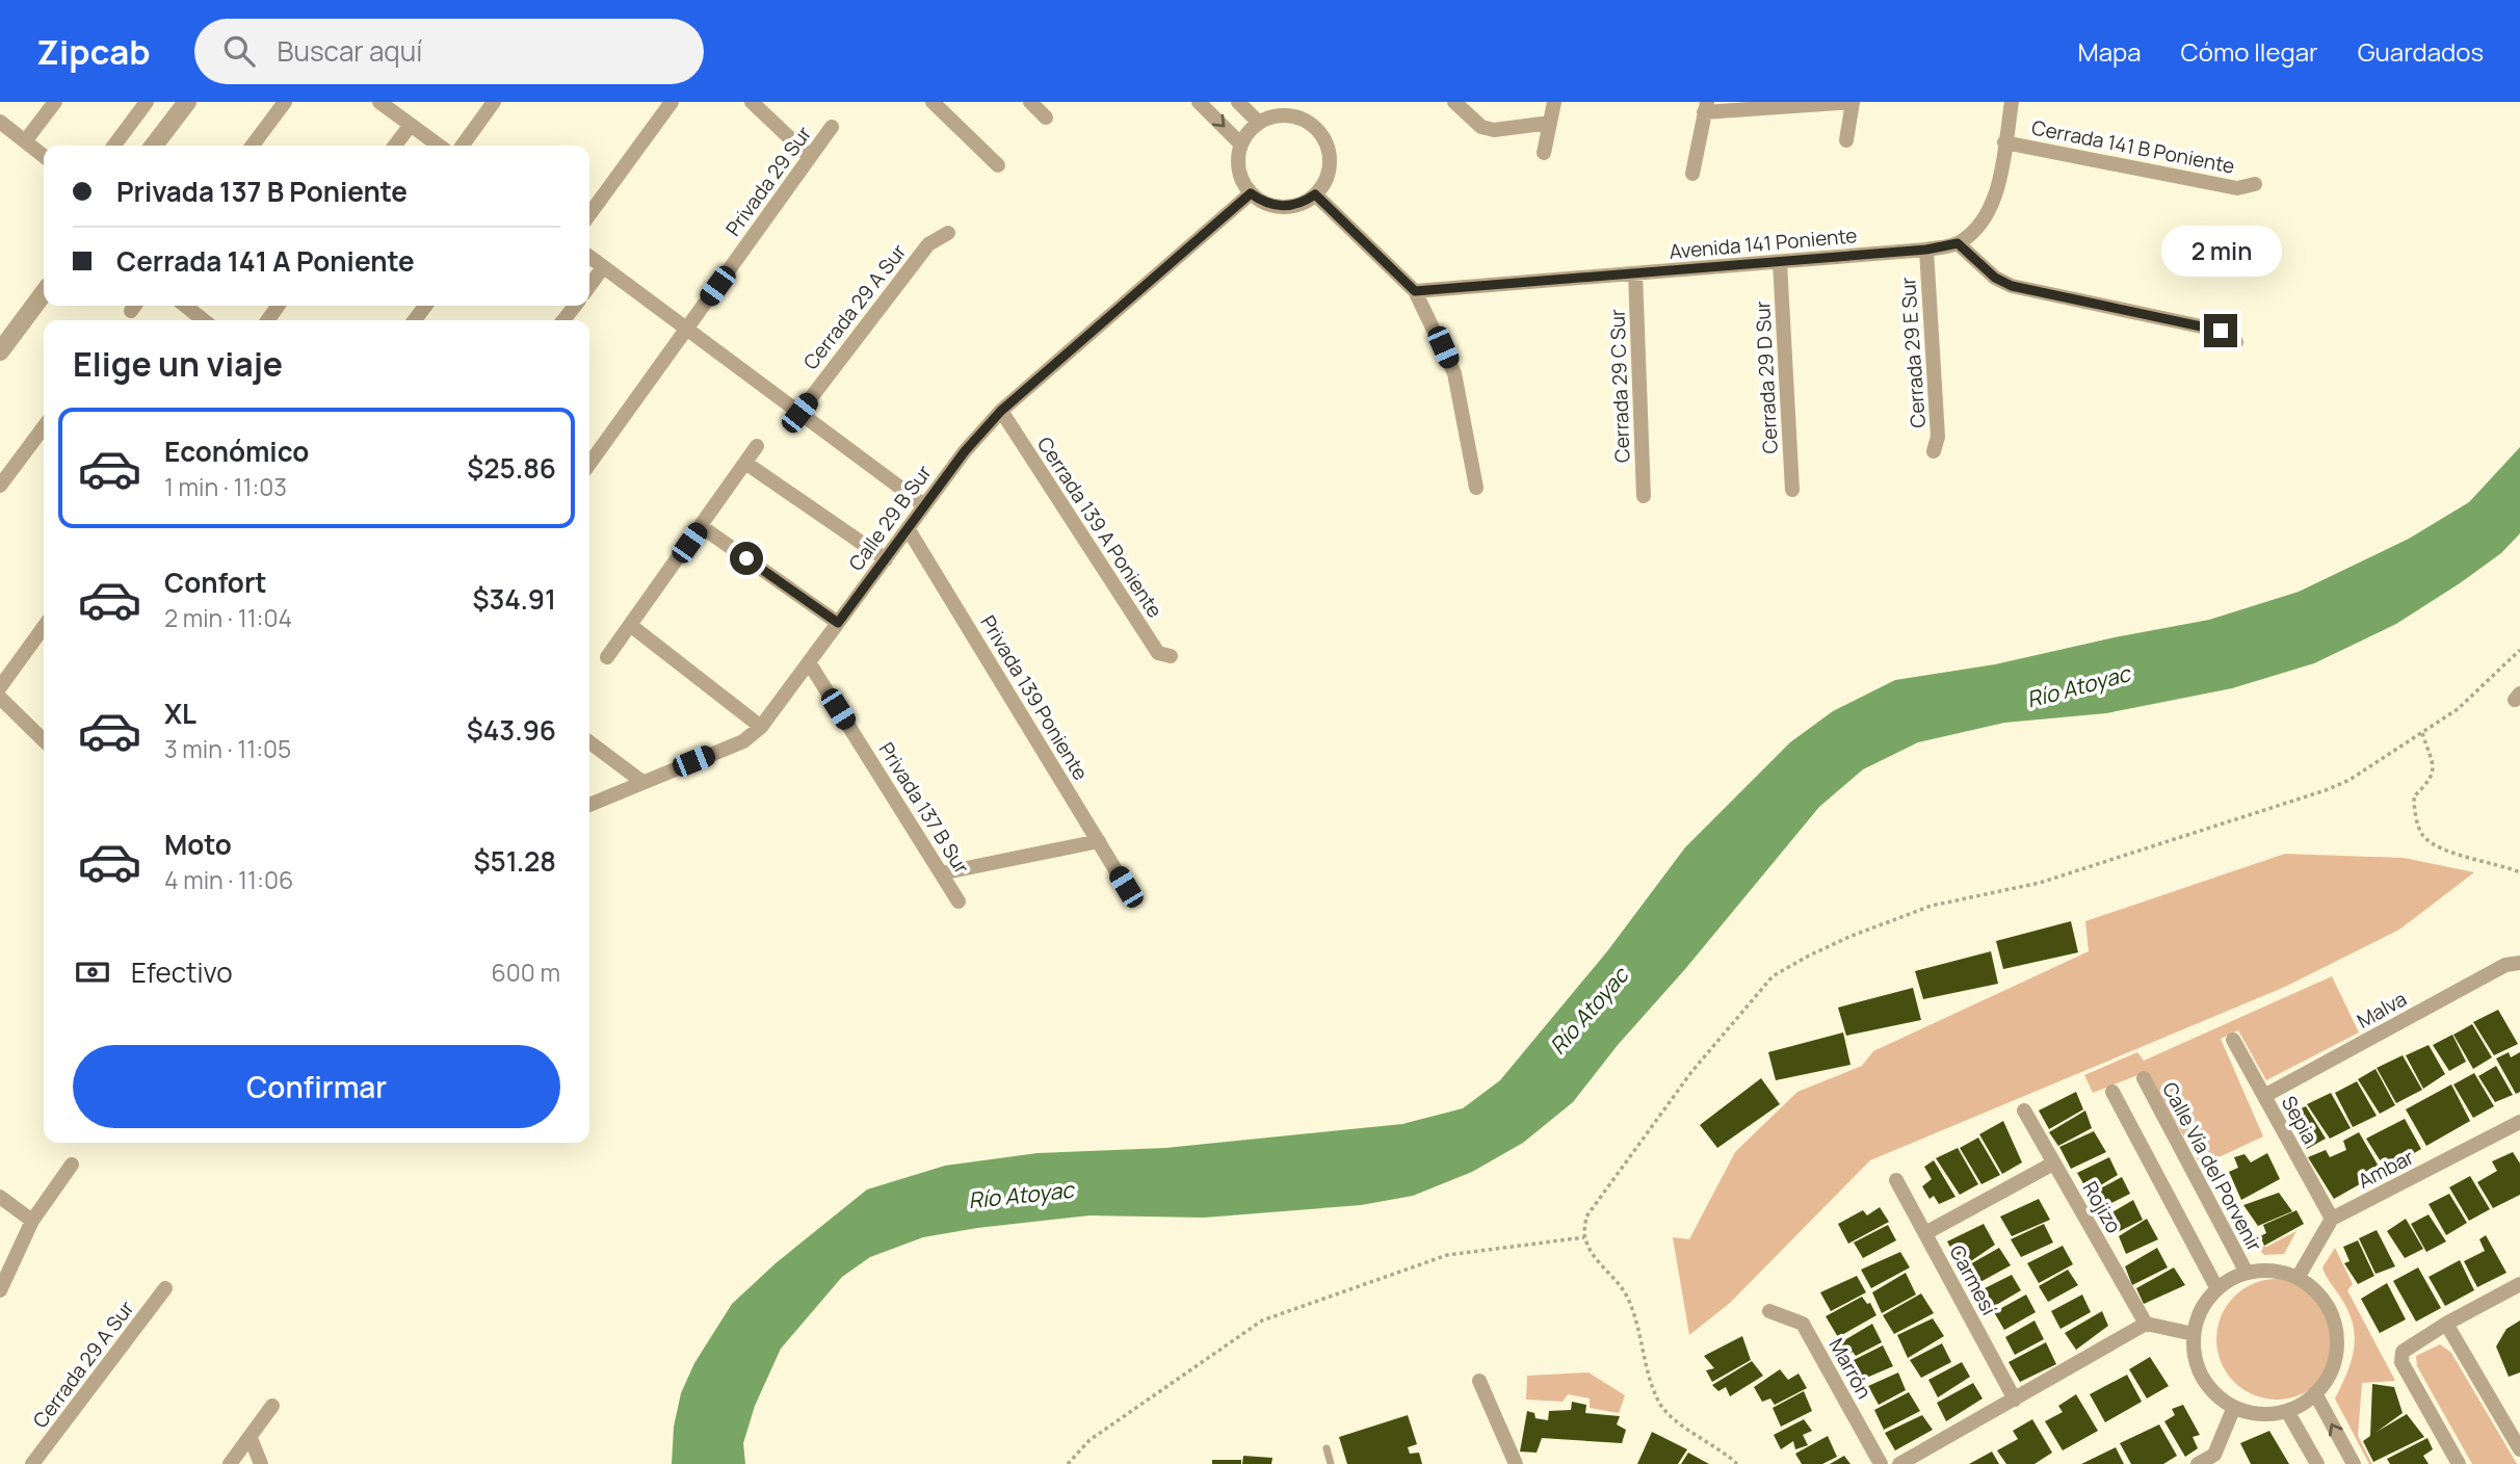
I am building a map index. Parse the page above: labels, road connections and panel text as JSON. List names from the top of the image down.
{
  "streets": {
    "street": [
      "Cerrada 141 B Poniente",
      "Privada 29 Sur",
      "Avenida 141 Poniente",
      "Cerrada 29 A Sur",
      "Cerrada 29 E Sur",
      "Cerrada 29 D Sur",
      "Cerrada 29 C Sur",
      "Calle 29 B Sur",
      "Cerrada 139 A Poniente",
      "Privada 139 Poniente",
      "Privada 137 B Sur",
      "Malva",
      "Sepia",
      "Calle Vía del Porvenir",
      "Ambar",
      "Rojizo",
      "Carmesí",
      "Marrón"
    ]
  },
  "crossings": [
    ["Avenida 141 Poniente", "Cerrada 29 E Sur"],
    ["Avenida 141 Poniente", "Cerrada 29 D Sur"],
    ["Avenida 141 Poniente", "Cerrada 29 C Sur"],
    ["Calle 29 B Sur", "Cerrada 139 A Poniente"],
    ["Calle 29 B Sur", "Privada 139 Poniente"],
    ["Calle 29 B Sur", "Privada 137 B Sur"],
    ["Malva", "Sepia"],
    ["Sepia", "Ambar"]
  ],
  "water": ["Río Atoyac"],
  "page": {
    "header": "Zipcab",
    "search": "Buscar aquí",
    "nav": ["Mapa", "Cómo llegar", "Guardados"],
    "banner": ["Privada 137 B Poniente", "Cerrada 141 A Poniente"],
    "bubble": "2 min",
    "heading": "Elige un viaje",
    "list": [
      {
        "name": "Económico",
        "note": "1 min · 11:03",
        "value": "$25.86"
      },
      {
        "name": "Confort",
        "note": "2 min · 11:04",
        "value": "$34.91"
      },
      {
        "name": "XL",
        "note": "3 min · 11:05",
        "value": "$43.96"
      },
      {
        "name": "Moto",
        "note": "4 min · 11:06",
        "value": "$51.28"
      }
    ],
    "pay": ["Efectivo", "600 m"],
    "buttons": "Confirmar"
  }
}
